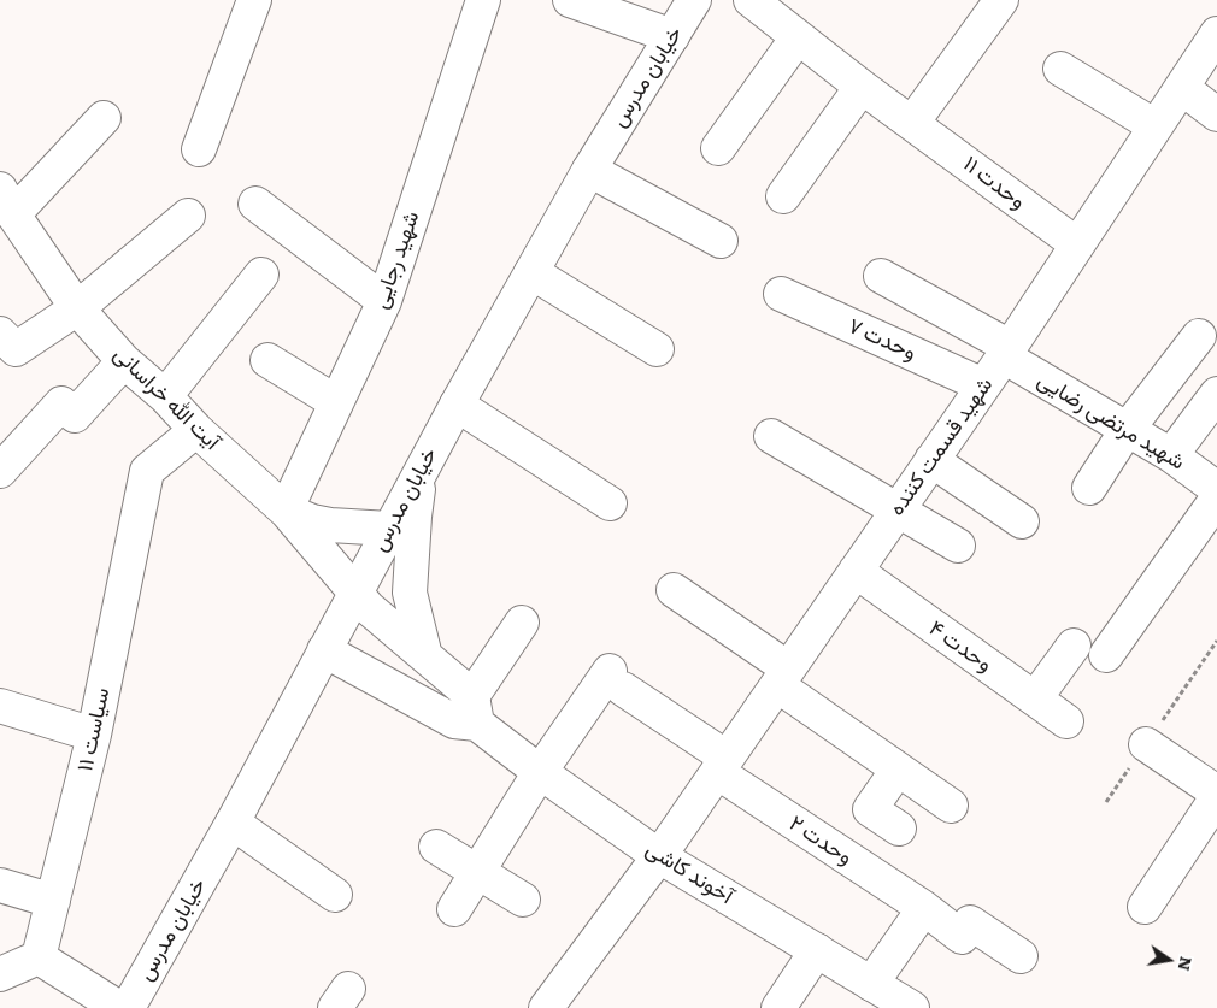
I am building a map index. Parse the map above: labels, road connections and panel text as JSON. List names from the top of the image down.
{
  "streets": {
    "street": [
      "خیابان مدرس",
      "وحدت ۱۱",
      "شهید رجایی",
      "وحدت ۷",
      "آیت الله خراسانی",
      "شهید مرتضی رضایی",
      "شهید قسمت کننده",
      "وحدت ۴",
      "سیاست ۱۱",
      "وحدت ۲",
      "آخوند کاشی"
    ]
  },
  "crossings": [
    ["خیابان مدرس", "آیت الله خراسانی"],
    ["خیابان مدرس", "آخوند کاشی"],
    ["وحدت ۱۱", "شهید قسمت کننده"],
    ["شهید رجایی", "آیت الله خراسانی"],
    ["شهید رجایی", "آخوند کاشی"],
    ["وحدت ۷", "شهید قسمت کننده"],
    ["آیت الله خراسانی", "سیاست ۱۱"],
    ["آیت الله خراسانی", "آخوند کاشی"],
    ["شهید مرتضی رضایی", "شهید قسمت کننده"],
    ["شهید قسمت کننده", "وحدت ۴"],
    ["شهید قسمت کننده", "وحدت ۲"],
    ["شهید قسمت کننده", "آخوند کاشی"],
    ["وحدت ۲", "آخوند کاشی"]
  ],
  "north": "right"
}
